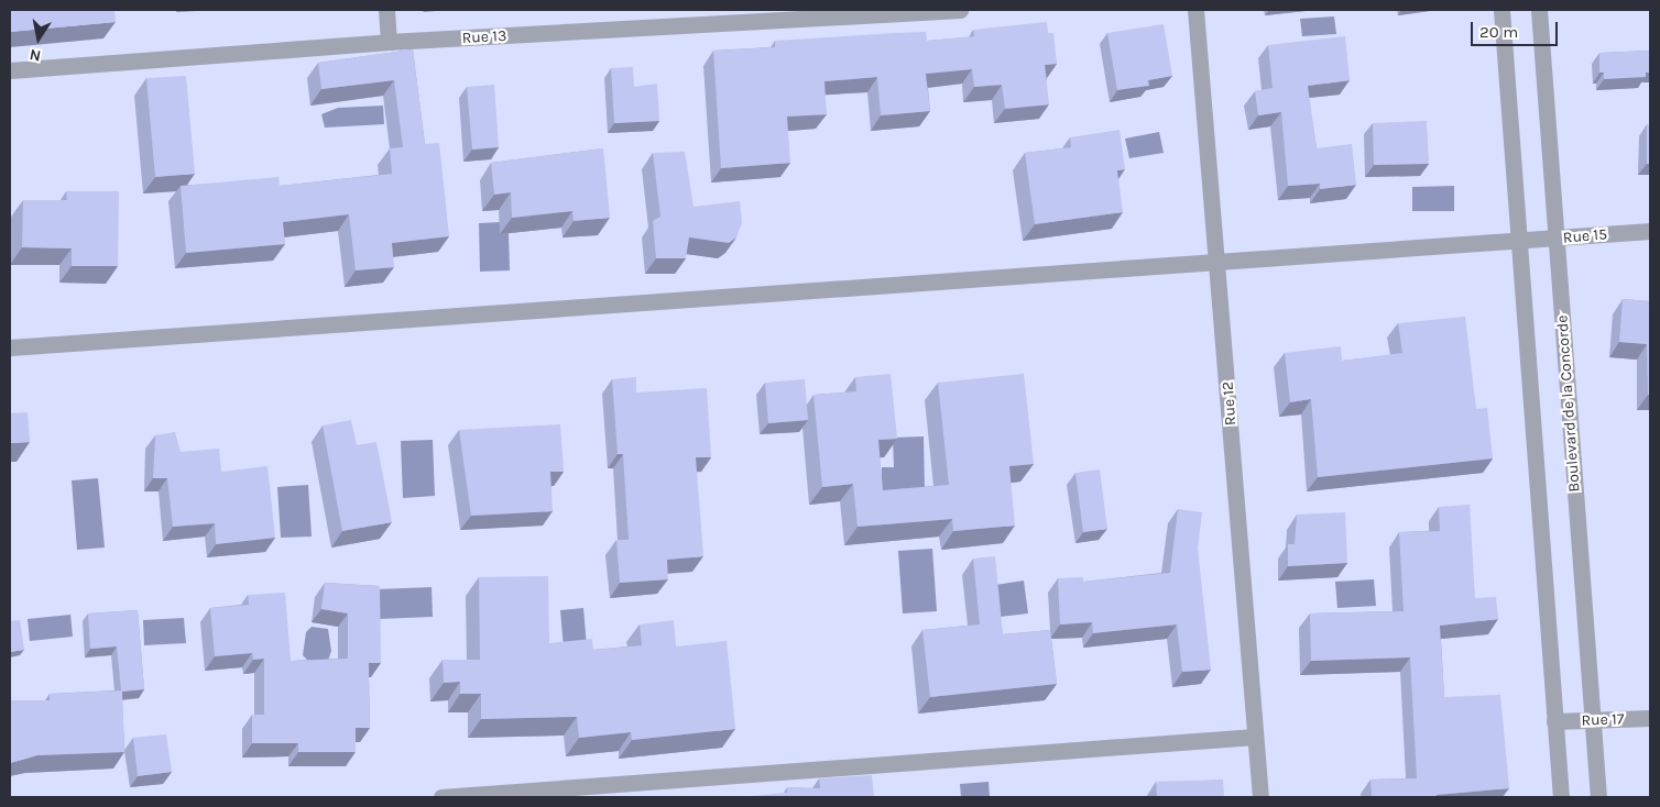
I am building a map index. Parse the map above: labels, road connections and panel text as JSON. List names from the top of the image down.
{
  "streets": {
    "street": [
      "Rue 13",
      "Rue 15",
      "Rue 12",
      "Boulevard de la Concorde",
      "Rue 17"
    ]
  },
  "crossings": [
    ["Rue 15", "Rue 12"],
    ["Rue 15", "Boulevard de la Concorde"],
    ["Boulevard de la Concorde", "Rue 17"]
  ],
  "scale_bar": "20 m",
  "north": "bottom"
}
